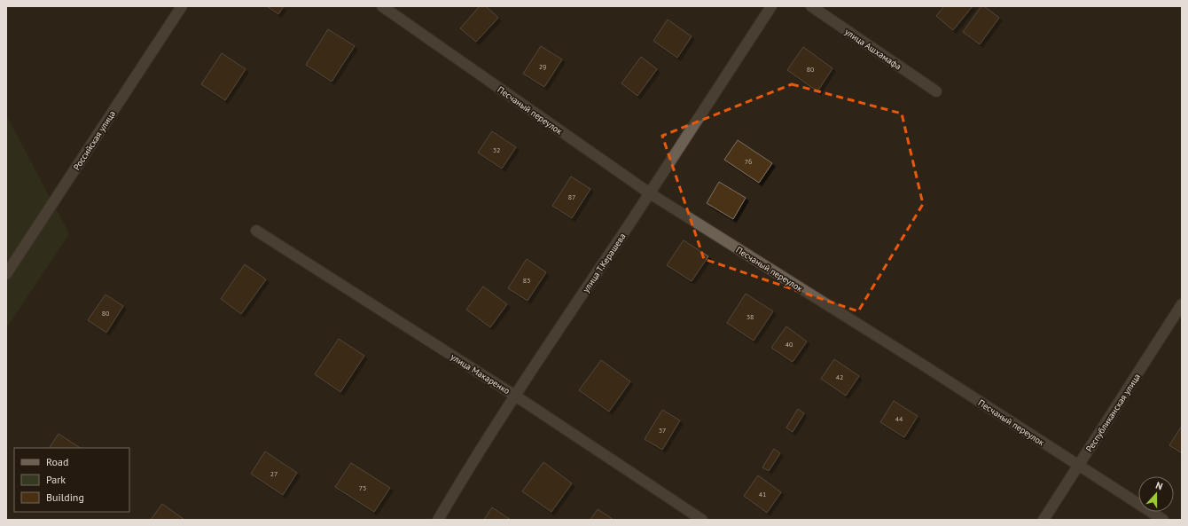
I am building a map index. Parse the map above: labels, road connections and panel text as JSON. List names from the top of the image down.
{
  "streets": {
    "street": [
      "улица Ашхамафа",
      "Песчаный переулок",
      "Российская улица",
      "улица Т.Керашева",
      "улица Макаренко",
      "Республиканская улица"
    ]
  },
  "crossings": [
    ["Песчаный переулок", "улица Т.Керашева"],
    ["Песчаный переулок", "Республиканская улица"],
    ["улица Т.Керашева", "улица Макаренко"]
  ],
  "house_numbers": [
    "29",
    "80",
    "32",
    "76",
    "87",
    "83",
    "80",
    "38",
    "40",
    "42",
    "44",
    "37",
    "27",
    "75",
    "41"
  ],
  "legend": ["Road", "Park", "Building"],
  "north": "top"
}
